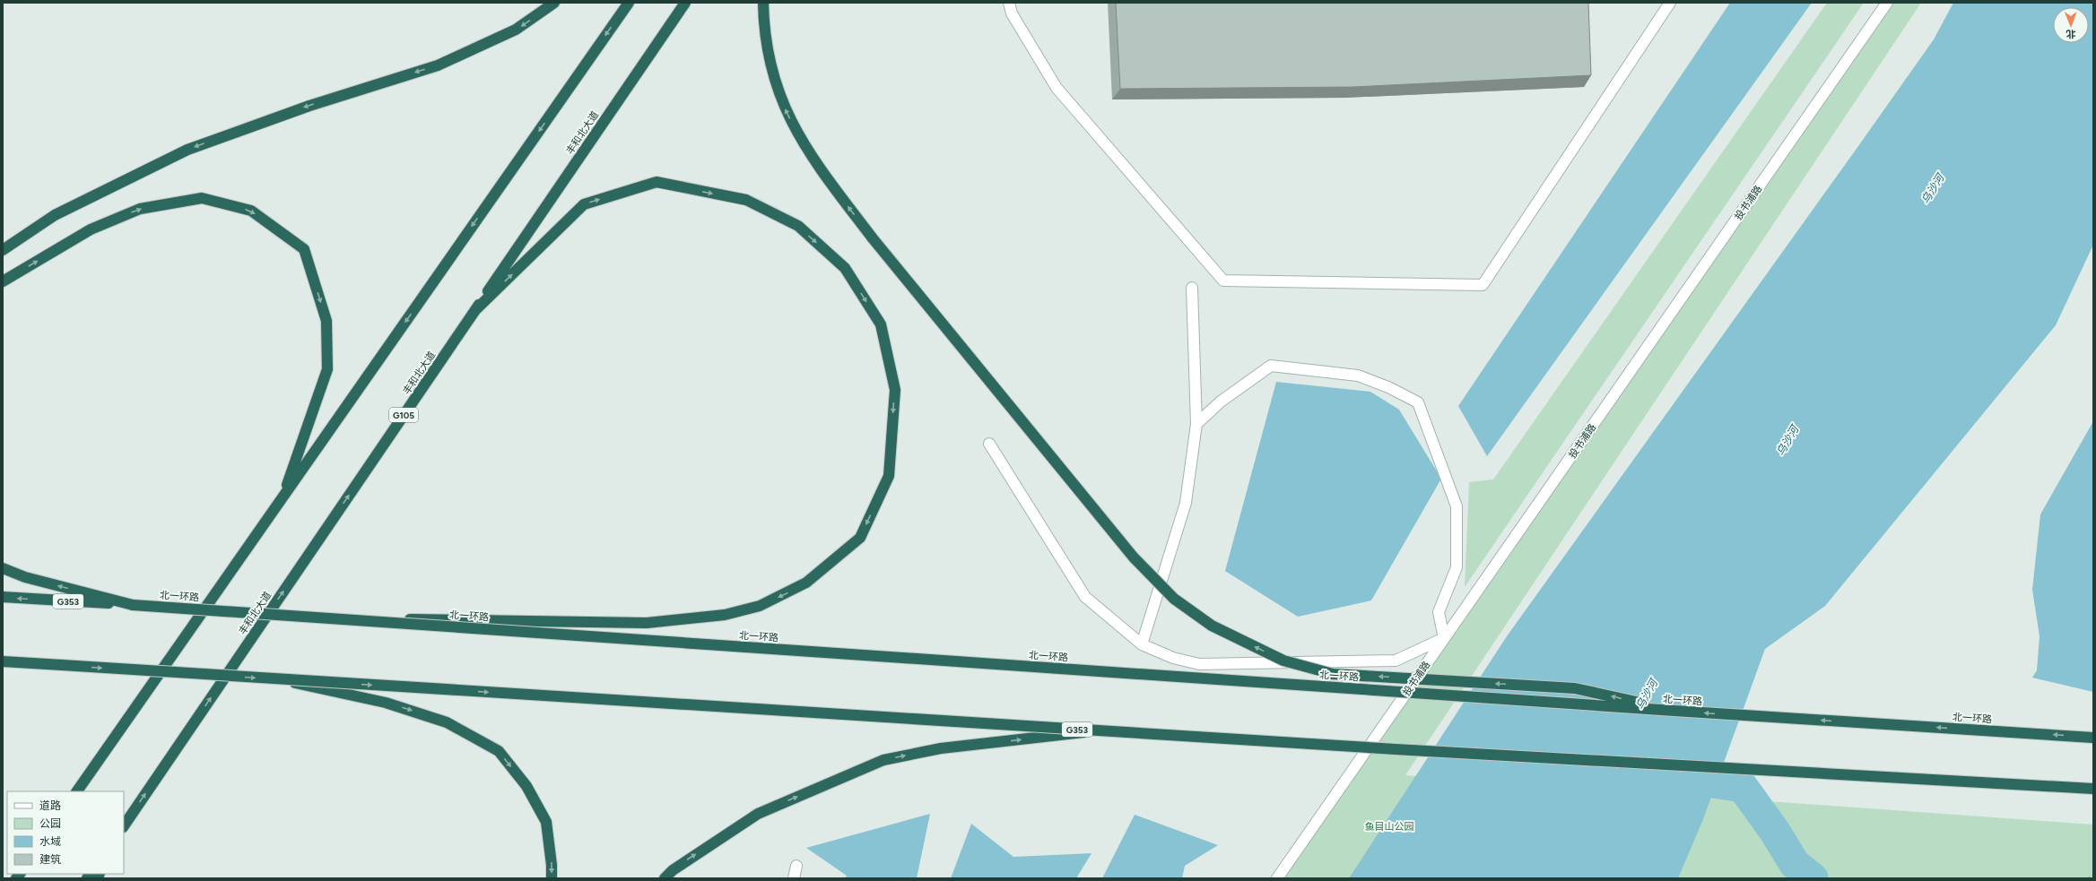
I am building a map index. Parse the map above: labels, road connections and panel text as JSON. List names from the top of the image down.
{
  "streets": {
    "highway": [
      "丰和北大道",
      "G105",
      "北一环路",
      "G353"
    ],
    "street": ["投书浦路"]
  },
  "water": ["乌沙河"],
  "parks": ["鱼目山公园"],
  "legend": [
    "道路",
    "公园",
    "水域",
    "建筑"
  ],
  "north": "bottom"
}
